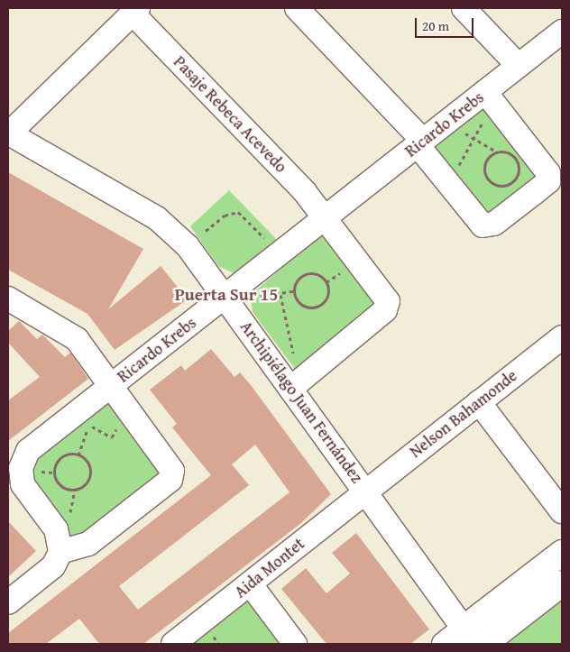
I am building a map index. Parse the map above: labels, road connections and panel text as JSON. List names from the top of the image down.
{
  "streets": {
    "street": [
      "Pasaje Rebeca Acevedo",
      "Ricardo Krebs",
      "Archipiélago Juan Fernández",
      "Nelson Bahamonde",
      "Aida Montet"
    ]
  },
  "crossings": [
    ["Pasaje Rebeca Acevedo", "Ricardo Krebs"],
    ["Pasaje Rebeca Acevedo", "Archipiélago Juan Fernández"],
    ["Ricardo Krebs", "Archipiélago Juan Fernández"],
    ["Archipiélago Juan Fernández", "Nelson Bahamonde"],
    ["Archipiélago Juan Fernández", "Aida Montet"],
    ["Nelson Bahamonde", "Aida Montet"]
  ],
  "districts": ["Puerta Sur 15"],
  "scale_bar": "20 m"
}
